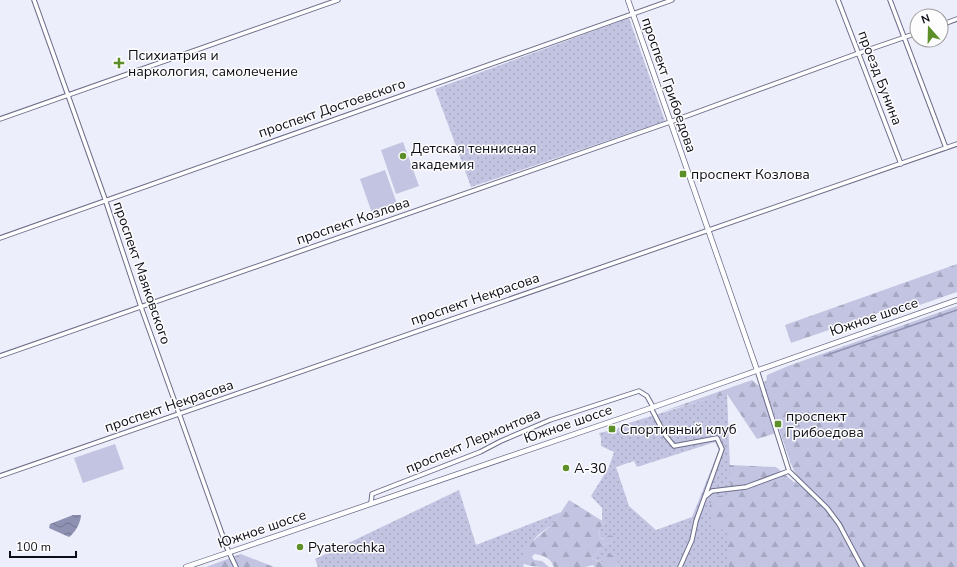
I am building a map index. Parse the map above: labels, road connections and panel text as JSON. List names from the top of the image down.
{
  "streets": {
    "street": [
      "проезд Бунина",
      "проспект Грибоедова",
      "проспект Достоевского",
      "проспект Козлова",
      "проспект Маяковского",
      "проспект Некрасова",
      "Южное шоссе",
      "проспект Лермонтова"
    ]
  },
  "crossings": [
    ["проезд Бунина", "проспект Козлова"],
    ["проезд Бунина", "проспект Некрасова"],
    ["проспект Грибоедова", "проспект Достоевского"],
    ["проспект Грибоедова", "проспект Козлова"],
    ["проспект Грибоедова", "проспект Некрасова"],
    ["проспект Грибоедова", "Южное шоссе"],
    ["проспект Достоевского", "проспект Маяковского"],
    ["проспект Козлова", "проспект Маяковского"],
    ["проспект Маяковского", "проспект Некрасова"],
    ["проспект Маяковского", "Южное шоссе"],
    ["Южное шоссе", "проспект Лермонтова"]
  ],
  "places": {
    "health": ["Психиатрия и наркология, самолечение"],
    "other": ["Детская теннисная академия", "А-30", "Pyaterochka"],
    "transit": ["проспект Козлова", "проспект Грибоедова", "Спортивный клуб"]
  },
  "scale_bar": "100 m",
  "north": "top"
}
